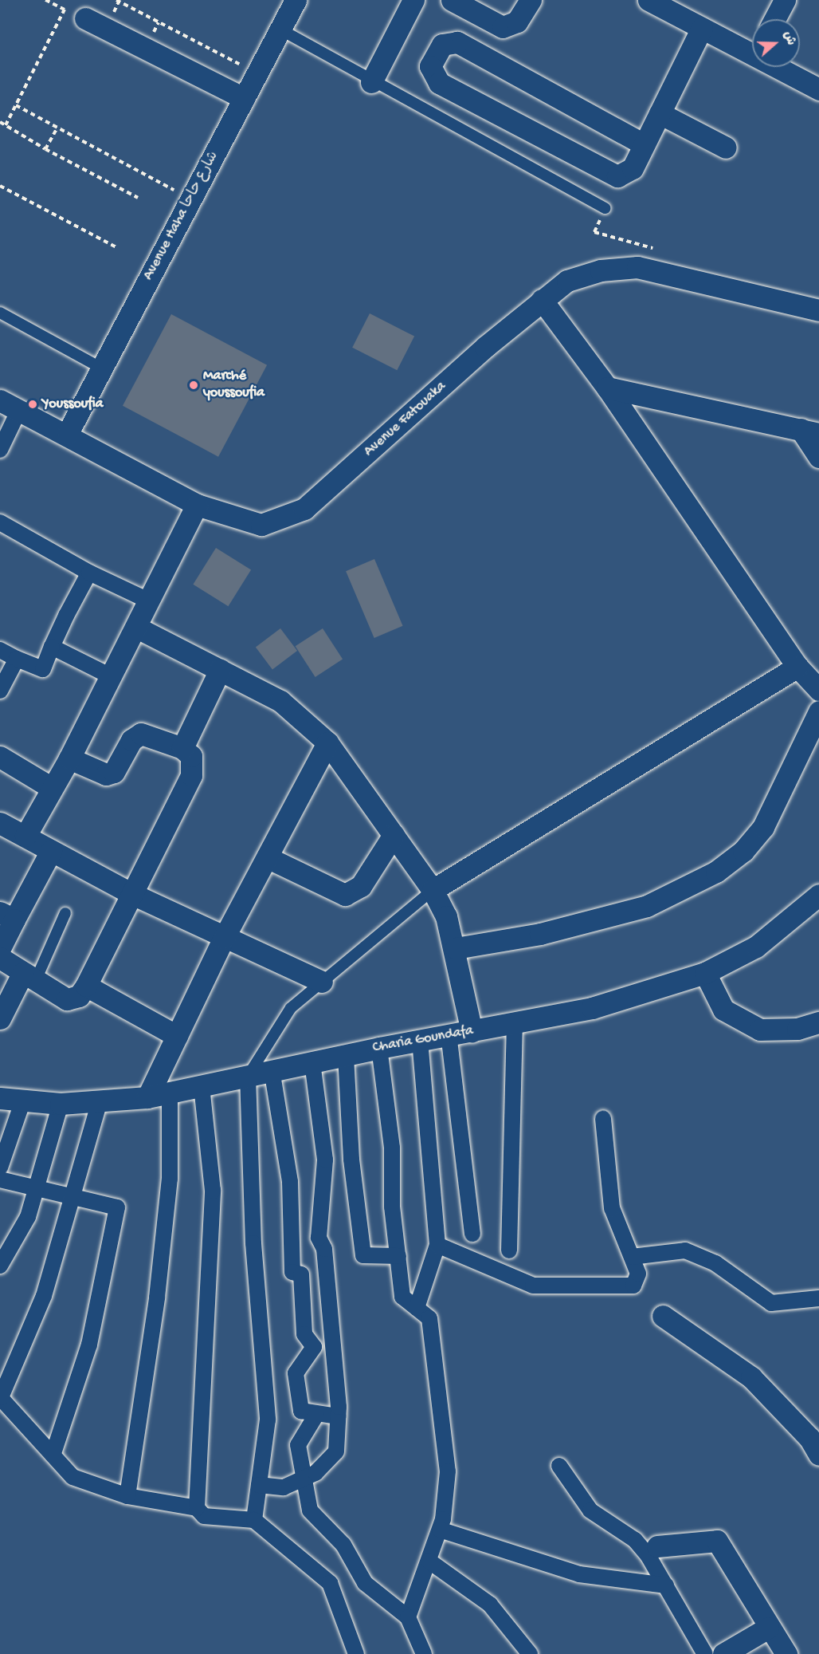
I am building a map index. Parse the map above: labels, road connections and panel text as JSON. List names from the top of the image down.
{
  "streets": {
    "street": ["Avenue Haha شارع حاحا", "Avenue Fatouaka", "Charia Goundafa"]
  },
  "crossings": [
    ["Avenue Haha شارع حاحا", "Avenue Fatouaka"]
  ],
  "places": ["Marché youssoufia", "Youssoufia"],
  "north": "right"
}
